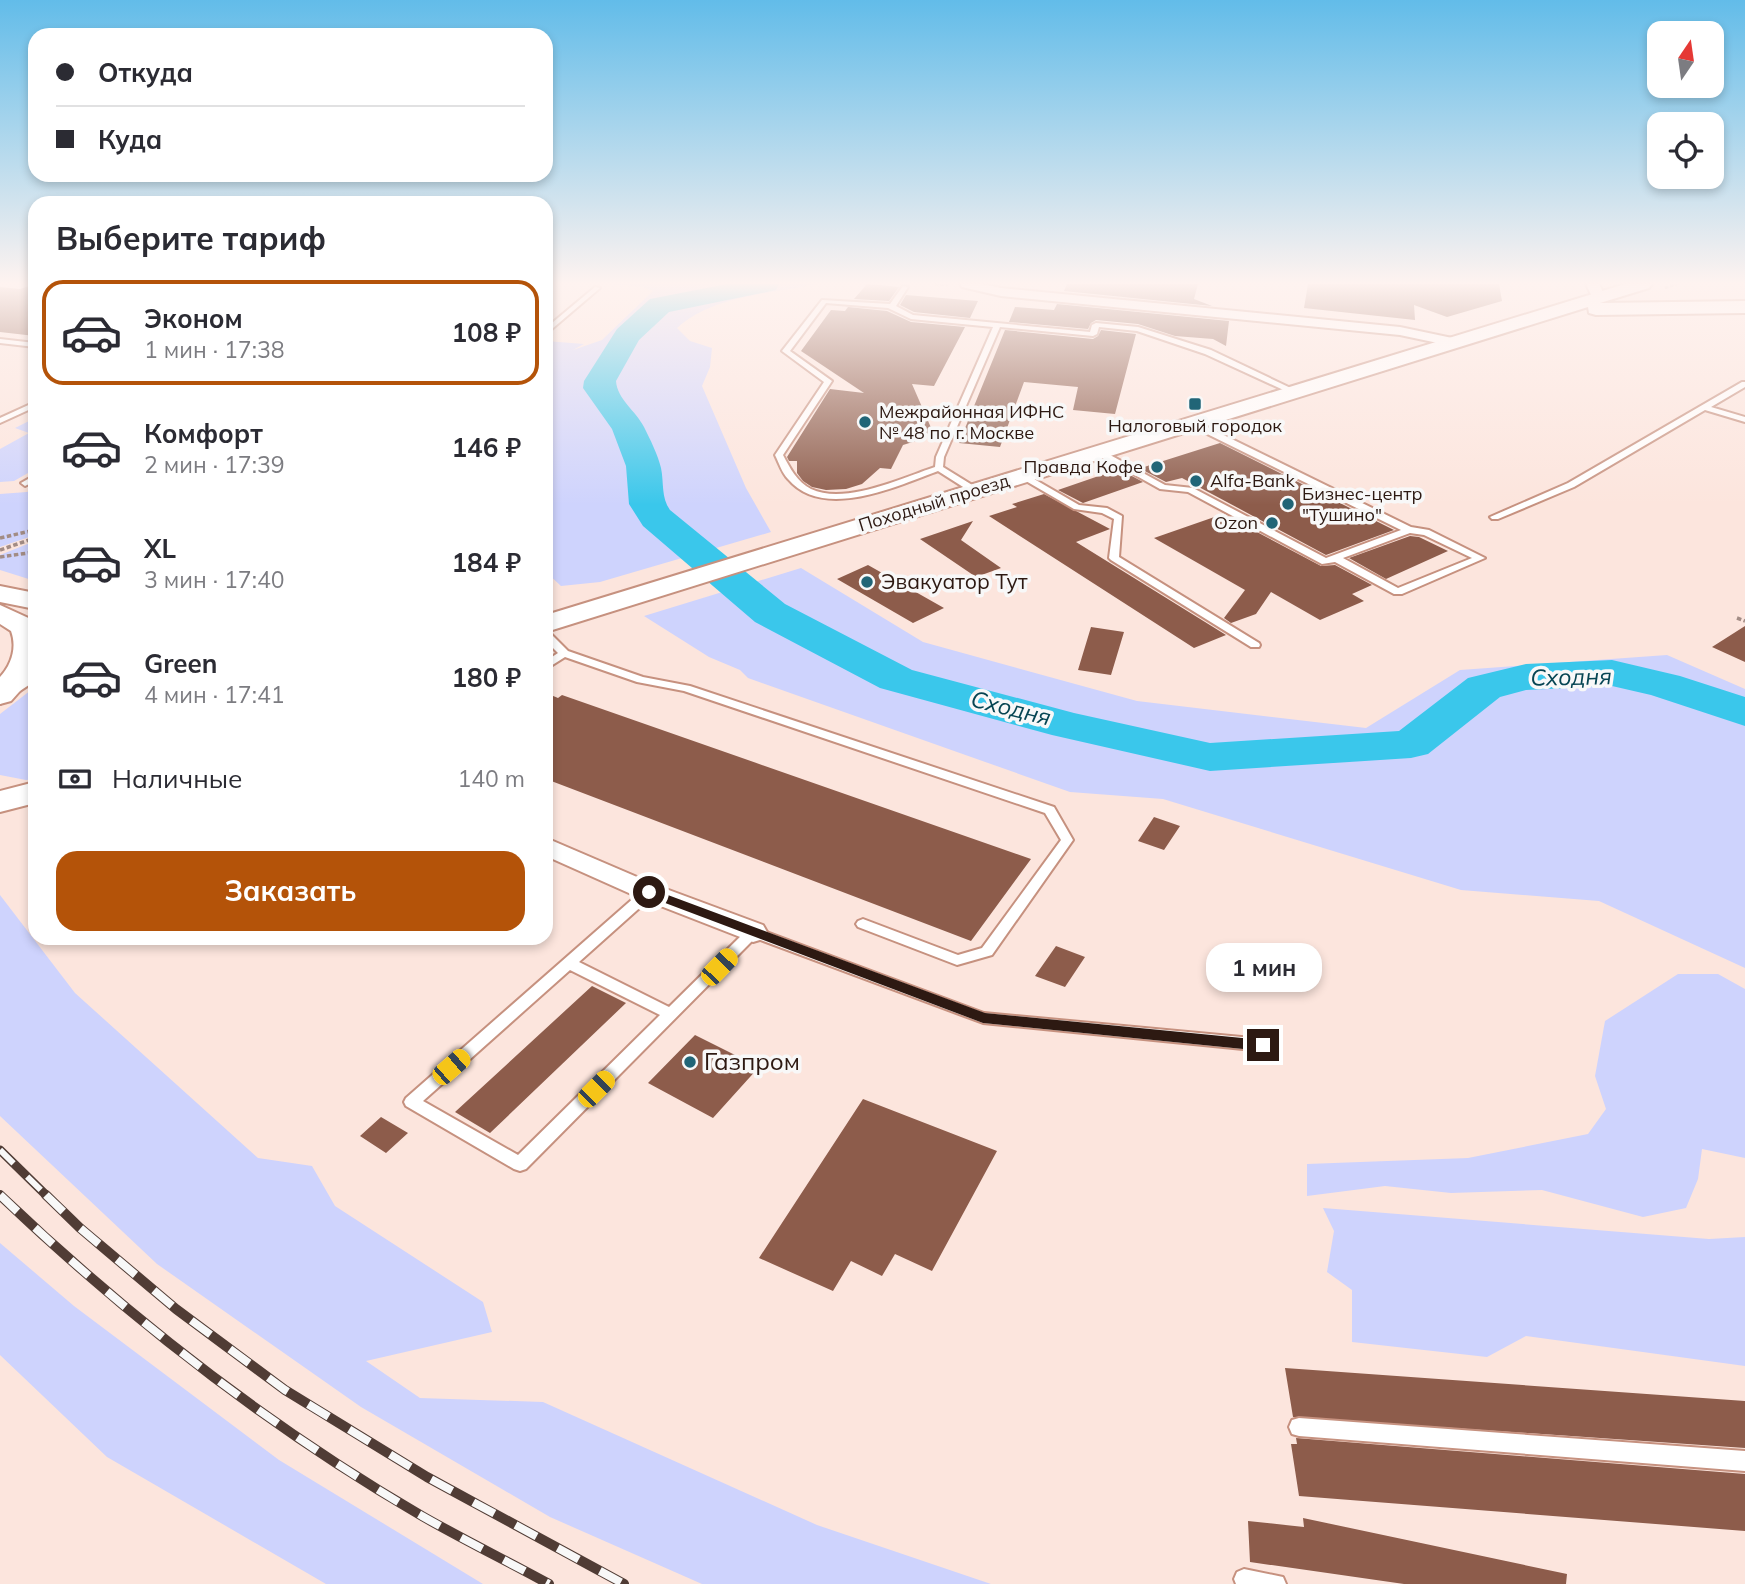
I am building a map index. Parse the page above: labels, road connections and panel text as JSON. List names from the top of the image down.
{
  "streets": {
    "main road": ["Походный проезд"]
  },
  "water": ["Сходня"],
  "places": {
    "transit": ["Налоговый городок"],
    "other": [
      "Межрайонная ИФНС № 48 по г. Москве",
      "Правда Кофе",
      "Alfa-Bank",
      "Бизнес-центр \"Тушино\"",
      "Ozon",
      "Эвакуатор Тут",
      "Газпром"
    ]
  },
  "north": "top",
  "page": {
    "banner": ["Откуда", "Куда"],
    "heading": "Выберите тариф",
    "list": [
      {
        "name": "Эконом",
        "note": "1 мин · 17:38",
        "value": "108 ₽"
      },
      {
        "name": "Комфорт",
        "note": "2 мин · 17:39",
        "value": "146 ₽"
      },
      {
        "name": "XL",
        "note": "3 мин · 17:40",
        "value": "184 ₽"
      },
      {
        "name": "Green",
        "note": "4 мин · 17:41",
        "value": "180 ₽"
      }
    ],
    "pay": ["Наличные", "140 m"],
    "buttons": "Заказать",
    "bubble": "1 мин"
  }
}
